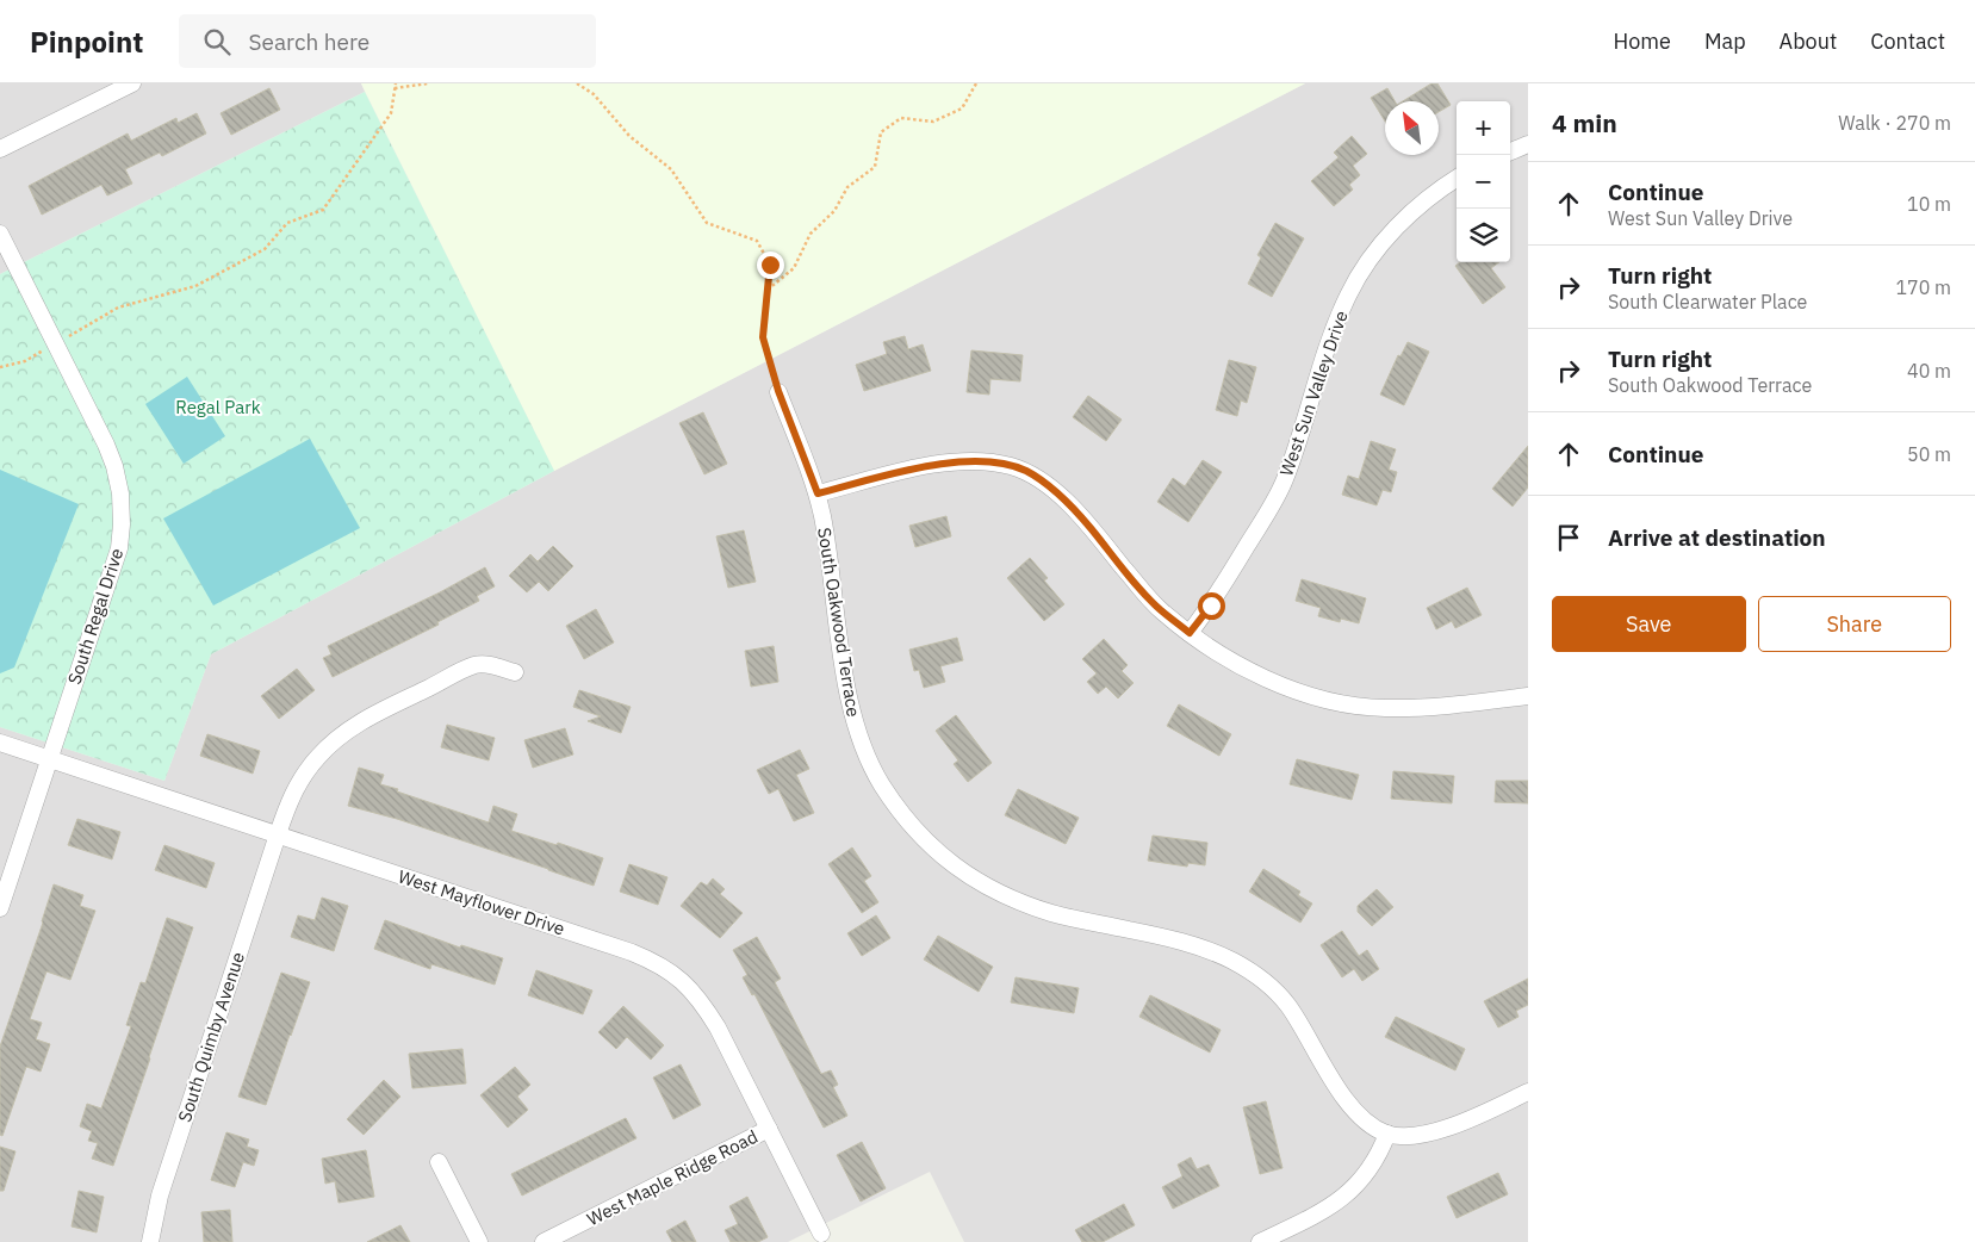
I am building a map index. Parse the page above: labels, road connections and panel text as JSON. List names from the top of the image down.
{
  "streets": {
    "street": [
      "West Sun Valley Drive",
      "South Regal Drive",
      "South Oakwood Terrace",
      "West Mayflower Drive",
      "South Quimby Avenue",
      "West Maple Ridge Road"
    ]
  },
  "crossings": [
    ["South Regal Drive", "West Mayflower Drive"],
    ["West Mayflower Drive", "South Quimby Avenue"],
    ["West Mayflower Drive", "West Maple Ridge Road"]
  ],
  "parks": ["Regal Park"],
  "north": "top left",
  "page": {
    "header": "Pinpoint",
    "search": "Search here",
    "nav": [
      "Home",
      "Map",
      "About",
      "Contact"
    ],
    "heading": ["4 min", "Walk · 270 m"],
    "map_buttons": ["+", "−"],
    "list": [
      ["Continue", "West Sun Valley Drive", "10 m"],
      ["Turn right", "South Clearwater Place", "170 m"],
      ["Turn right", "South Oakwood Terrace", "40 m"],
      ["Continue", "50 m"],
      "Arrive at destination"
    ],
    "buttons": ["Save", "Share"]
  }
}
